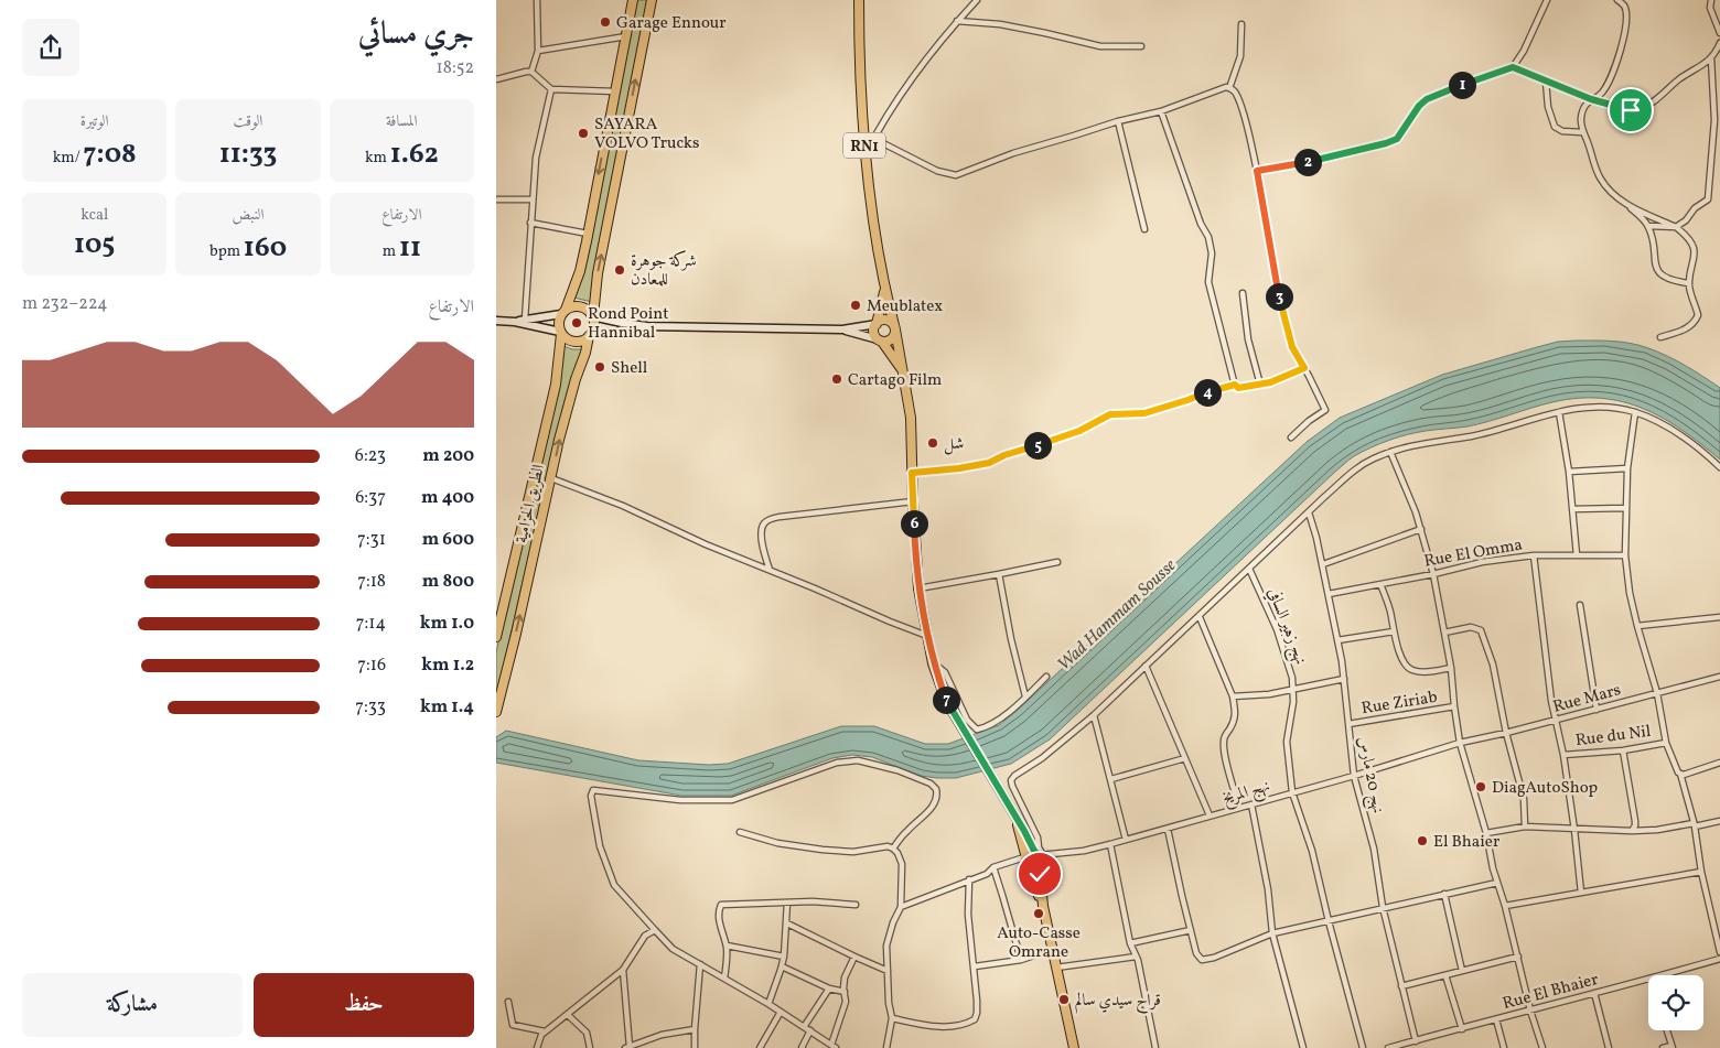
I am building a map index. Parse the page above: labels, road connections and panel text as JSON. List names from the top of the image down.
{
  "streets": {
    "main road": ["RN1", "الطريق الحزامية"],
    "street": [
      "Rue El Omma",
      "نهج زهير السافي",
      "Rue Mars",
      "Rue Ziriab",
      "Rue du Nil",
      "نهج 20 مارس",
      "نهج المريخ",
      "Rue El Bhaier"
    ]
  },
  "crossings": [
    ["RN1", "نهج المريخ"],
    ["Rue El Omma", "نهج 20 مارس"],
    ["نهج زهير السافي", "نهج المريخ"],
    ["Rue Mars", "نهج المريخ"],
    ["Rue Ziriab", "نهج 20 مارس"],
    ["نهج 20 مارس", "نهج المريخ"],
    ["نهج 20 مارس", "Rue El Bhaier"]
  ],
  "water": ["Wad Hammam Sousse"],
  "places": [
    "Garage Ennour",
    "SAYARA VOLVO Trucks",
    "شركة جوهرة للمعادن",
    "Meublatex",
    "Rond Point Hannibal",
    "Shell",
    "Cartago Film",
    "شل",
    "DiagAutoShop",
    "El Bhaier",
    "Auto-Casse Omrane",
    "قراج سيدي سالم"
  ],
  "page": {
    "heading": ["جري مسائي", "18:52"],
    "pins": [
      "1",
      "2",
      "3",
      "4",
      "5",
      "6",
      "7"
    ],
    "stats": [
      ["المسافة", "1.62 km"],
      ["الوقت", "11:33"],
      ["الوتيرة", "7:08 /km"],
      ["الارتفاع", "11 m"],
      ["النبض", "160 bpm"],
      ["kcal", "105"]
    ],
    "chart": ["الارتفاع", "224–232 m"],
    "list": [
      {
        "name": "200 m",
        "note": "6:23"
      },
      {
        "name": "400 m",
        "note": "6:37"
      },
      {
        "name": "600 m",
        "note": "7:31"
      },
      {
        "name": "800 m",
        "note": "7:18"
      },
      {
        "name": "1.0 km",
        "note": "7:14"
      },
      {
        "name": "1.2 km",
        "note": "7:16"
      },
      {
        "name": "1.4 km",
        "note": "7:33"
      }
    ],
    "buttons": ["حفظ", "مشاركة"]
  }
}
